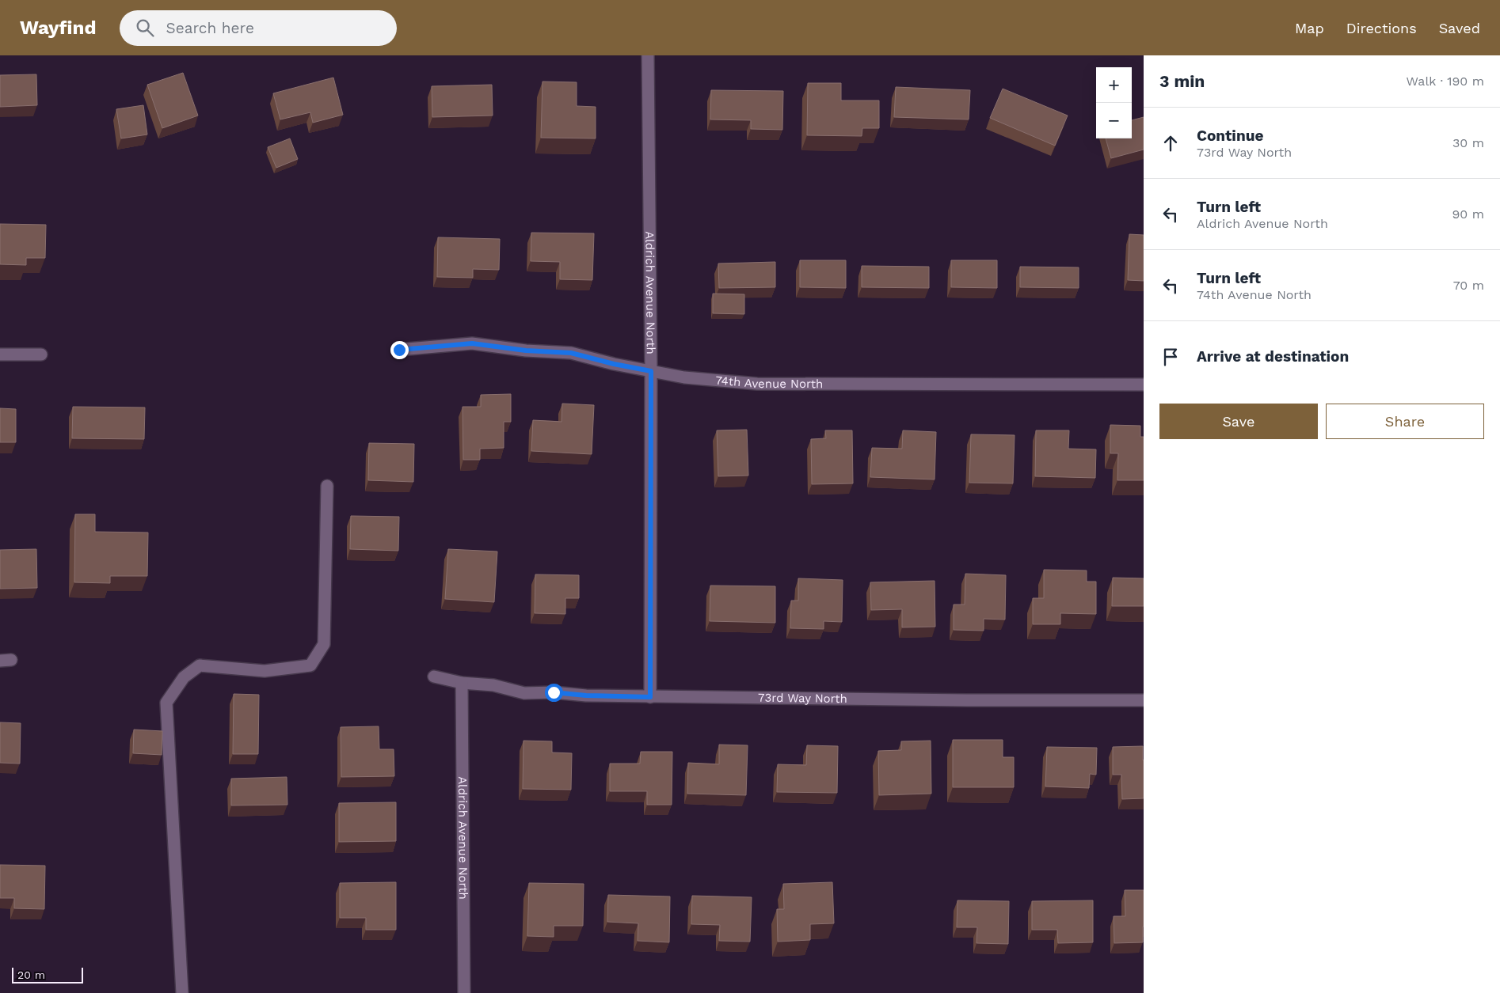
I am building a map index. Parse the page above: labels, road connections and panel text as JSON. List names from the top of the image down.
{
  "streets": {
    "street": ["Aldrich Avenue North", "74th Avenue North", "73rd Way North"]
  },
  "crossings": [
    ["Aldrich Avenue North", "74th Avenue North"],
    ["Aldrich Avenue North", "73rd Way North"]
  ],
  "scale_bar": "20 m",
  "page": {
    "header": "Wayfind",
    "search": "Search here",
    "nav": ["Map", "Directions", "Saved"],
    "heading": ["3 min", "Walk · 190 m"],
    "map_buttons": ["+", "−"],
    "list": [
      ["Continue", "73rd Way North", "30 m"],
      ["Turn left", "Aldrich Avenue North", "90 m"],
      ["Turn left", "74th Avenue North", "70 m"],
      "Arrive at destination"
    ],
    "buttons": ["Save", "Share"],
    "scale": "20 m"
  }
}
